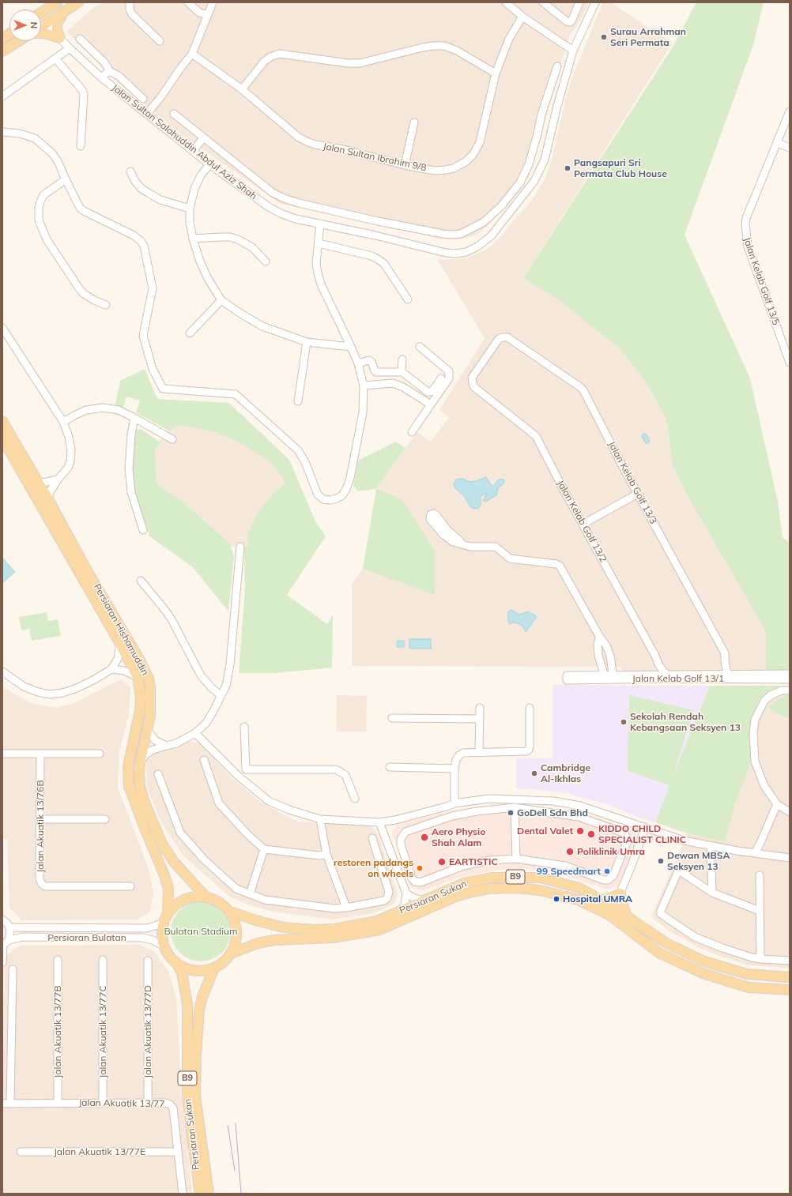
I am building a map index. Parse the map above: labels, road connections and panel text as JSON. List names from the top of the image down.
{
  "streets": {
    "main road": ["Persiaran Hishamuddin", "B9", "Persiaran Sukan"],
    "street": [
      "Jalan Sultan Salahuddin Abdul Aziz Shah",
      "Jalan Sultan Ibrahim 9/8",
      "Jalan Kelab Golf 13/5",
      "Jalan Kelab Golf 13/3",
      "Jalan Kelab Golf 13/2",
      "Jalan Kelab Golf 13/1",
      "Jalan Akuatik 13/76B",
      "Persiaran Bulatan",
      "Jalan Akuatik 13/77B",
      "Jalan Akuatik 13/77C",
      "Jalan Akuatik 13/77D",
      "Jalan Akuatik 13/77",
      "Jalan Akuatik 13/77E"
    ]
  },
  "crossings": [
    ["Jalan Kelab Golf 13/3", "Jalan Kelab Golf 13/2"],
    ["Jalan Kelab Golf 13/3", "Jalan Kelab Golf 13/1"],
    ["Jalan Kelab Golf 13/2", "Jalan Kelab Golf 13/1"],
    ["Persiaran Hishamuddin", "B9"],
    ["Persiaran Hishamuddin", "Persiaran Sukan"],
    ["Persiaran Hishamuddin", "Persiaran Bulatan"],
    ["B9", "Persiaran Sukan"],
    ["B9", "Persiaran Bulatan"],
    ["Persiaran Sukan", "Persiaran Bulatan"],
    ["Jalan Akuatik 13/77B", "Jalan Akuatik 13/77"],
    ["Jalan Akuatik 13/77C", "Jalan Akuatik 13/77"],
    ["Jalan Akuatik 13/77D", "Jalan Akuatik 13/77"],
    ["Jalan Akuatik 13/77", "Jalan Akuatik 13/77E"]
  ],
  "parks": ["Bulatan Stadium"],
  "places": [
    "Surau Arrahman Seri Permata",
    "Pangsapuri Sri Permata Club House",
    "Sekolah Rendah Kebangsaan Seksyen 13",
    "Cambridge Al-Ikhlas",
    "GoDell Sdn Bhd",
    "Dental Valet",
    "KIDDO CHILD SPECIALIST CLINIC",
    "Aero Physio Shah Alam",
    "Poliklinik Umra",
    "Dewan MBSA Seksyen 13",
    "EARTISTIC",
    "restoren padangs on wheels",
    "99 Speedmart",
    "Hospital UMRA"
  ],
  "north": "right"
}
